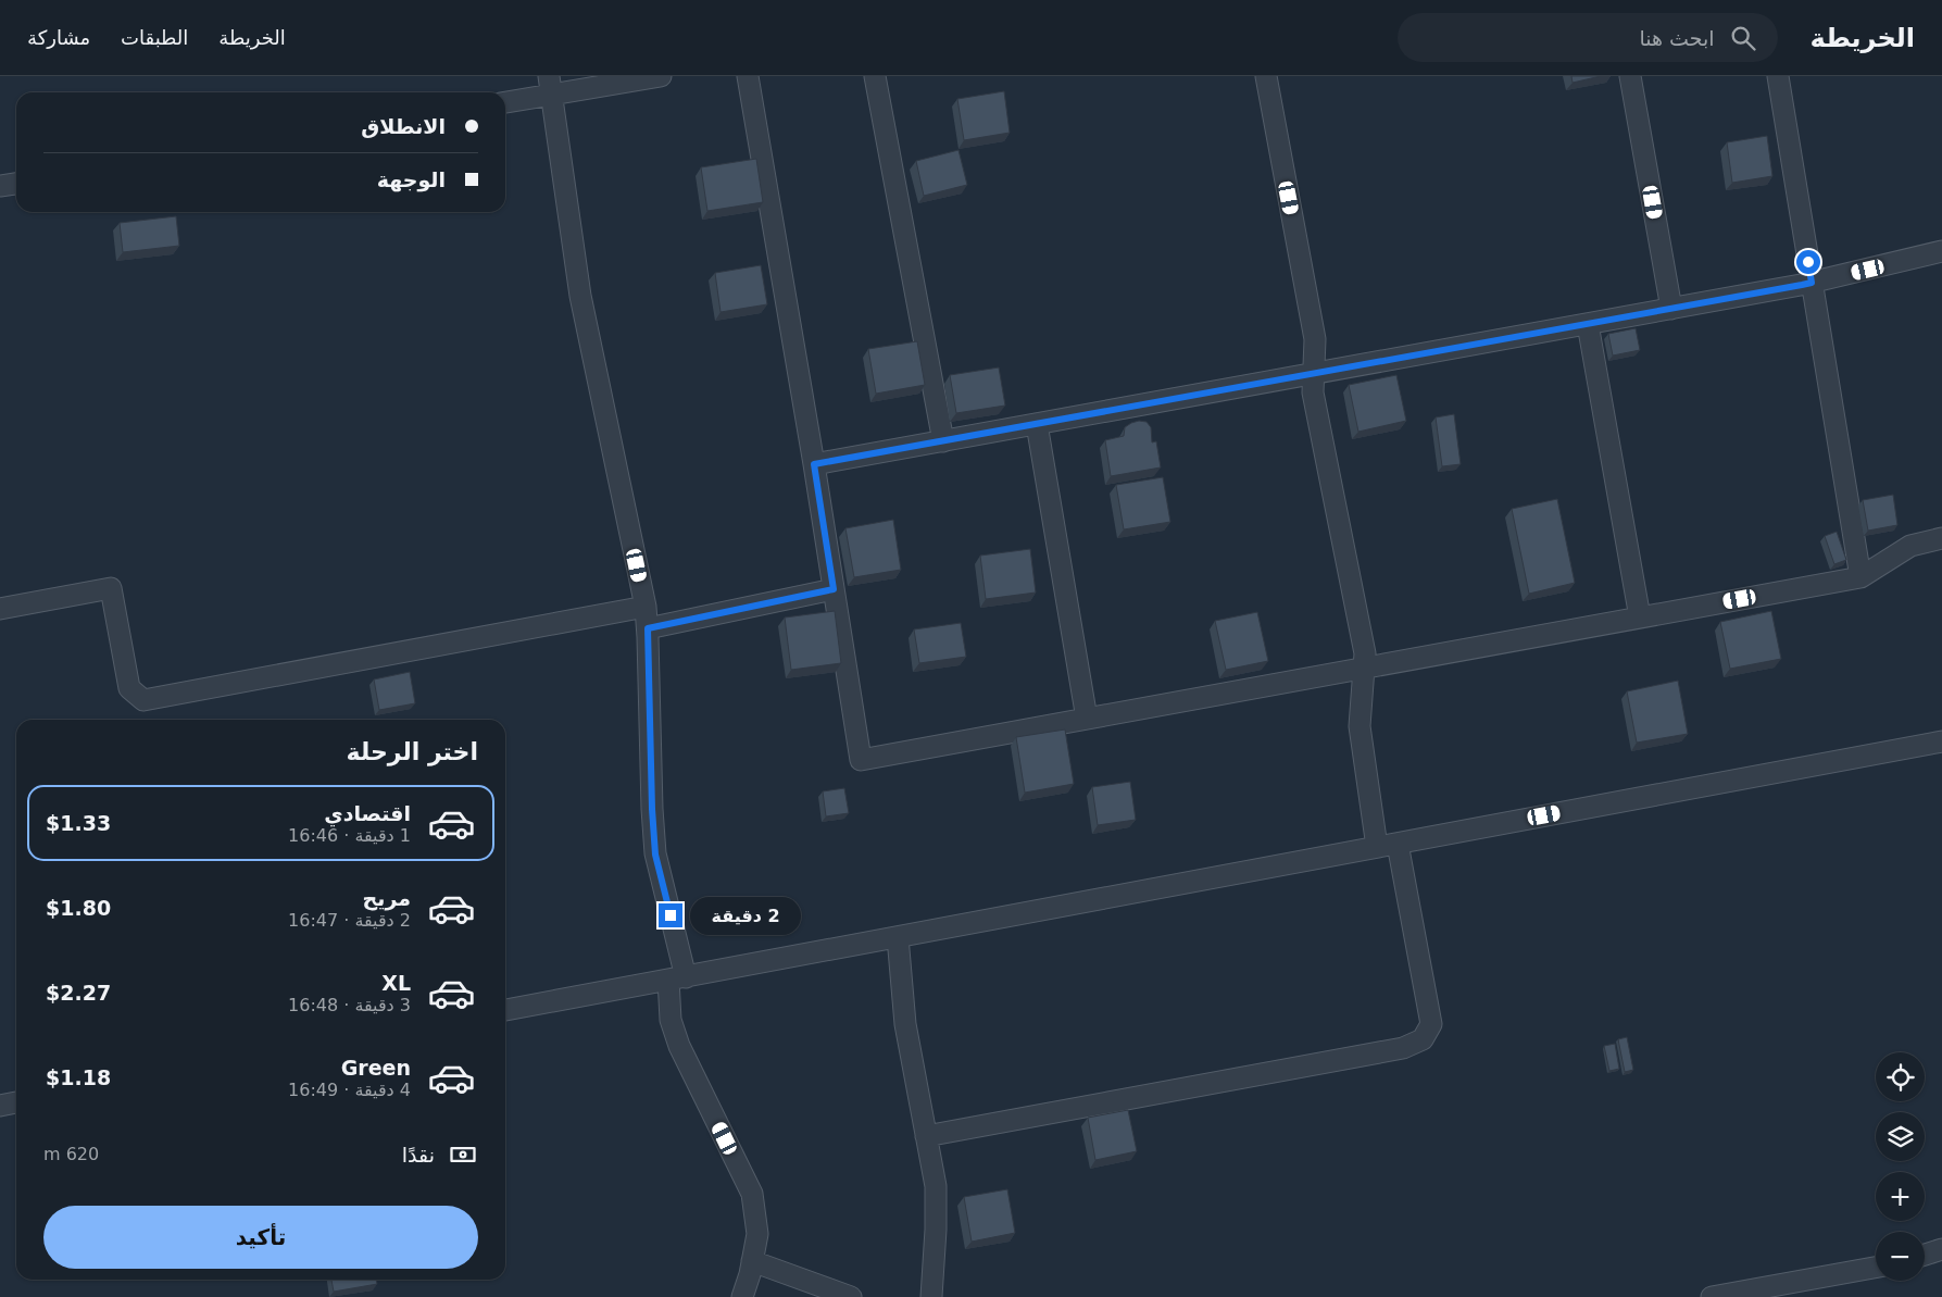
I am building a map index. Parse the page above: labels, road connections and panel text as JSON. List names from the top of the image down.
{
  "page": {
    "header": "الخريطة",
    "search": "ابحث هنا",
    "nav": ["الخريطة", "الطبقات", "مشاركة"],
    "banner": ["الانطلاق", "الوجهة"],
    "heading": "اختر الرحلة",
    "list": [
      {
        "name": "اقتصادي",
        "note": "1 دقيقة · 16:46",
        "value": "$1.33"
      },
      {
        "name": "مريح",
        "note": "2 دقيقة · 16:47",
        "value": "$1.80"
      },
      {
        "name": "XL",
        "note": "3 دقيقة · 16:48",
        "value": "$2.27"
      },
      {
        "name": "Green",
        "note": "4 دقيقة · 16:49",
        "value": "$1.18"
      }
    ],
    "bubble": "2 دقيقة",
    "map_buttons": ["+", "−"],
    "pay": ["نقدًا", "620 m"],
    "buttons": "تأكيد"
  }
}
